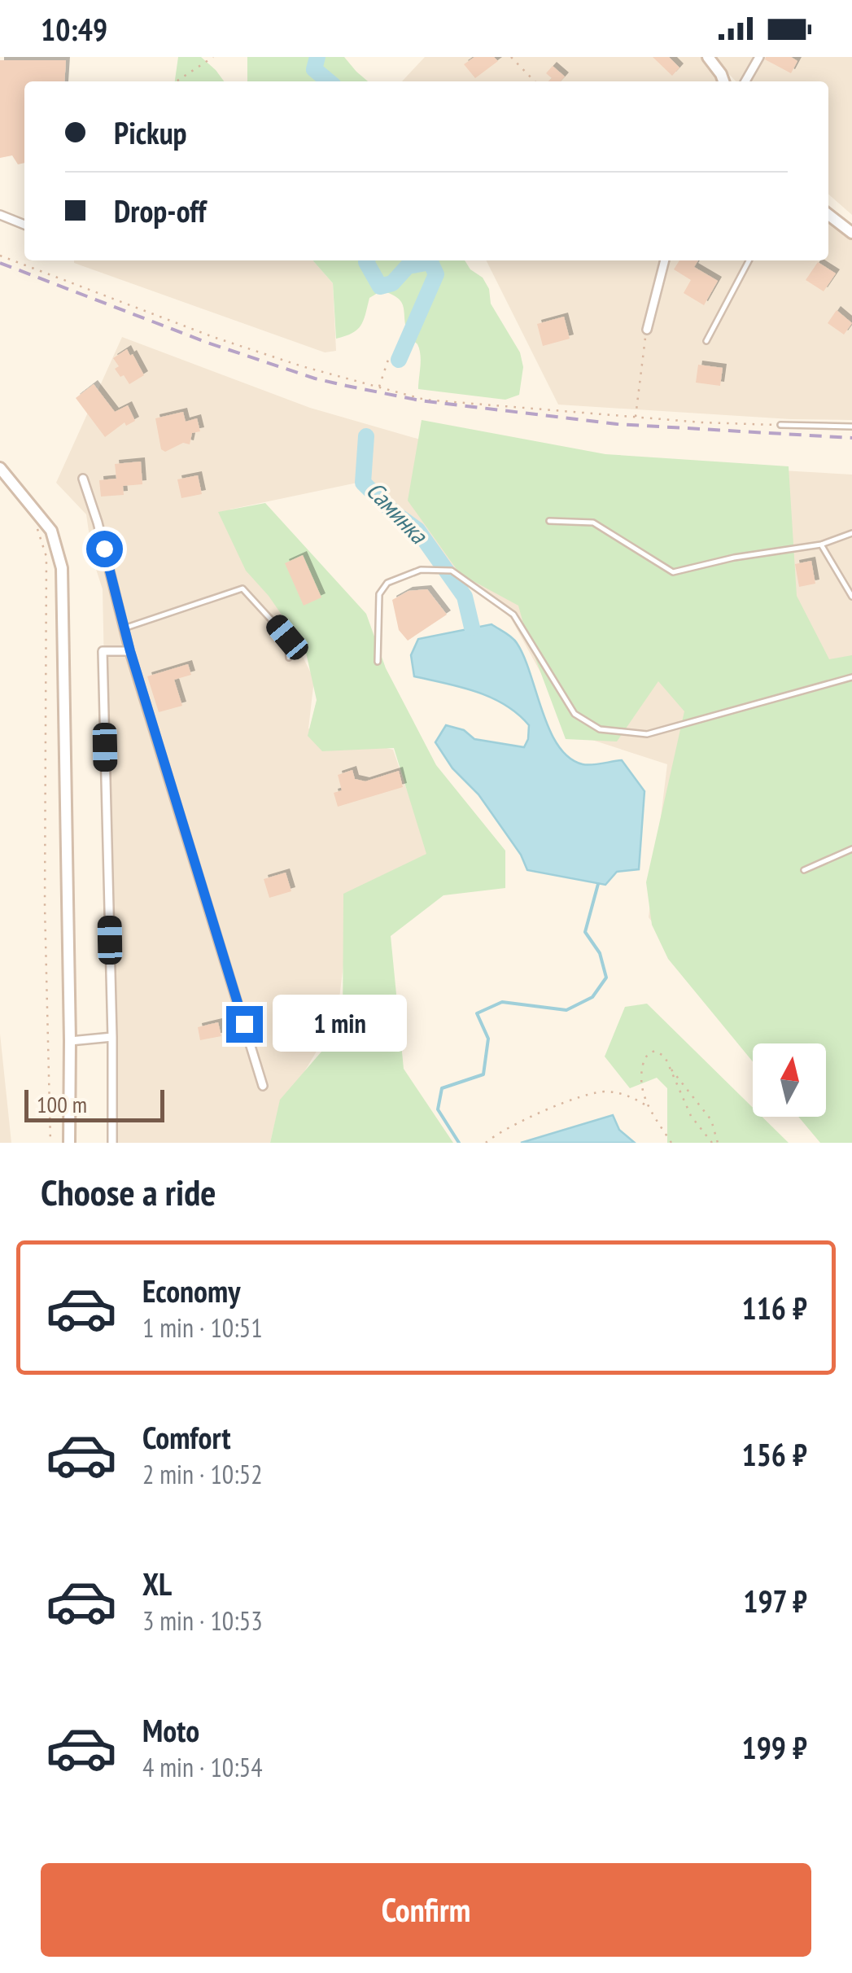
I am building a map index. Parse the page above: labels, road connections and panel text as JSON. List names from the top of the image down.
{
  "water": ["Саминка"],
  "scale_bar": "100 m",
  "north": "top",
  "page": {
    "status": "10:49",
    "banner": ["Pickup", "Drop-off"],
    "bubble": "1 min",
    "scale": "100 m",
    "heading": "Choose a ride",
    "list": [
      {
        "name": "Economy",
        "note": "1 min · 10:51",
        "value": "116 ₽"
      },
      {
        "name": "Comfort",
        "note": "2 min · 10:52",
        "value": "156 ₽"
      },
      {
        "name": "XL",
        "note": "3 min · 10:53",
        "value": "197 ₽"
      },
      {
        "name": "Moto",
        "note": "4 min · 10:54",
        "value": "199 ₽"
      }
    ],
    "buttons": "Confirm"
  }
}
